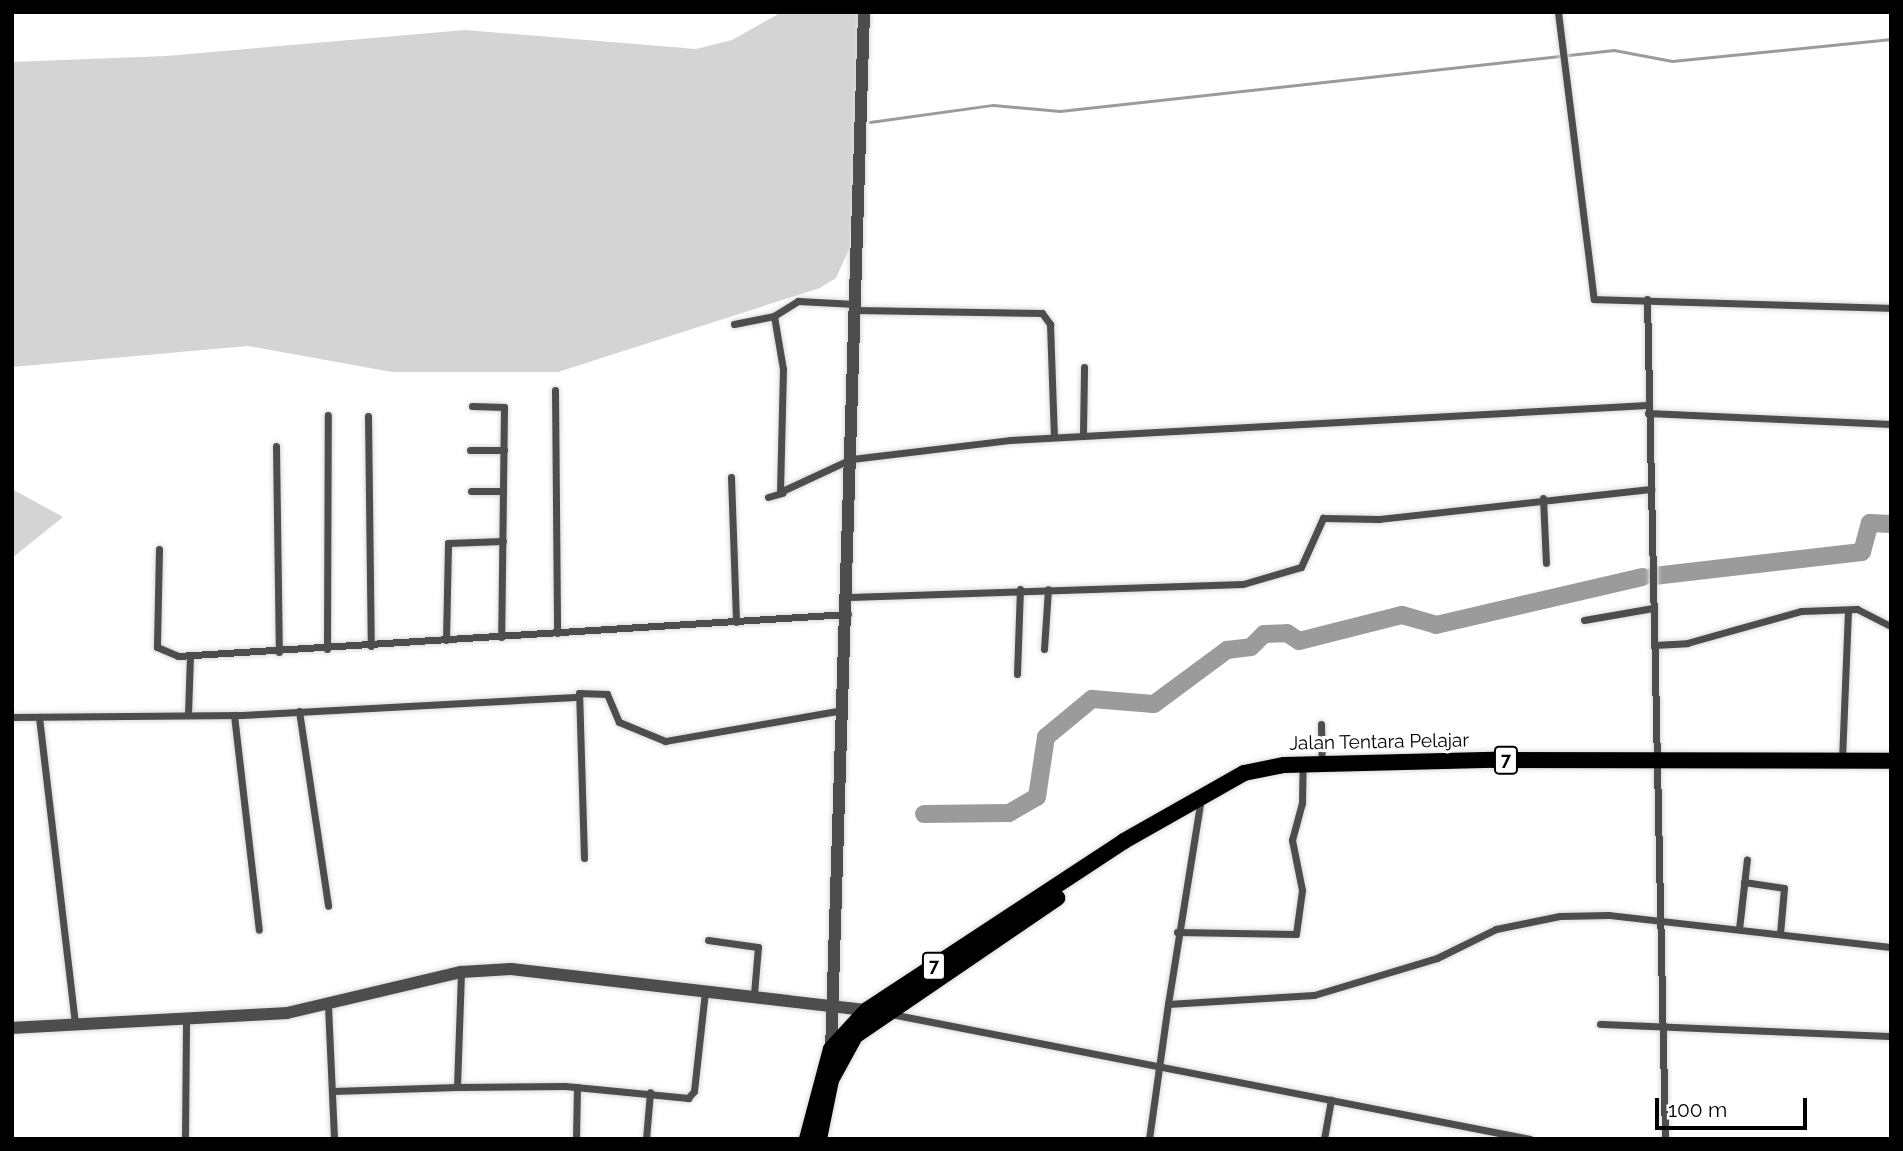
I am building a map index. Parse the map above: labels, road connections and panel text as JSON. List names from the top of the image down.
{
  "streets": {
    "highway": ["Jalan Tentara Pelajar", "7"]
  },
  "scale_bar": "100 m"
}
